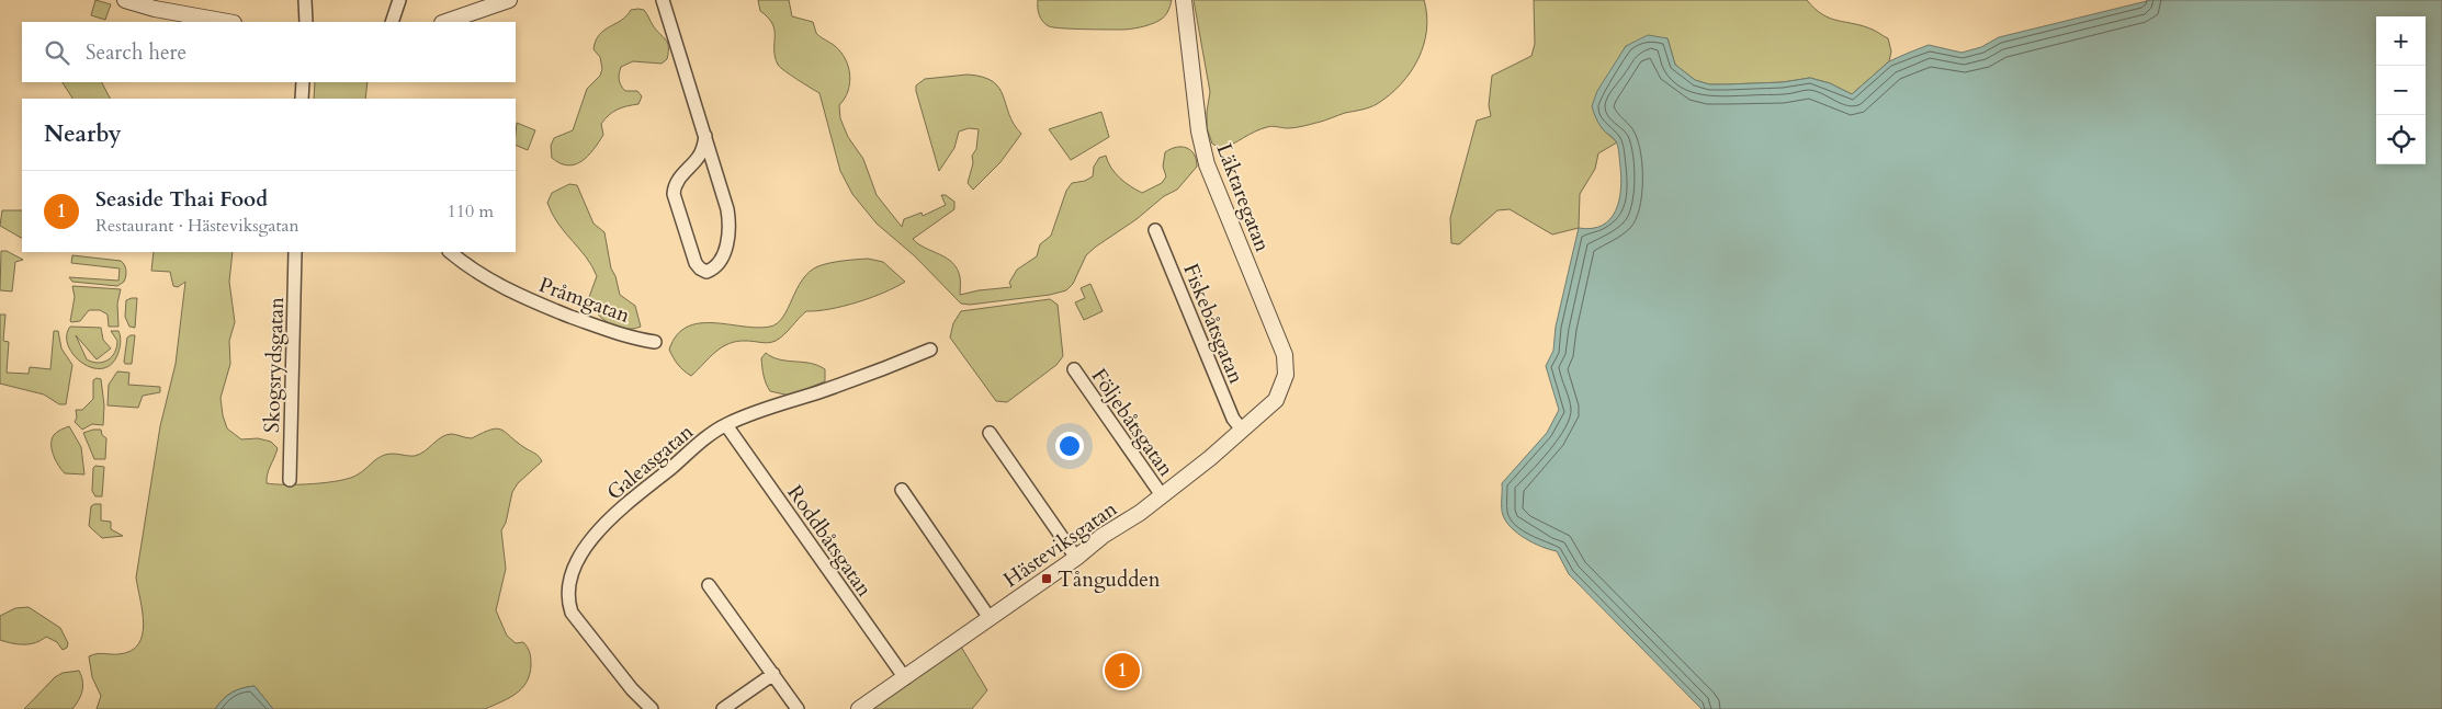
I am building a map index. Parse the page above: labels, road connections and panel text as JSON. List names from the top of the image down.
{
  "streets": {
    "street": [
      "Läktaregatan",
      "Pråmgatan",
      "Fiskebåtsgatan",
      "Skogsrydsgatan",
      "Följebåtsgatan",
      "Galeasgatan",
      "Roddbåtsgatan",
      "Hästeviksgatan"
    ]
  },
  "crossings": [
    ["Läktaregatan", "Hästeviksgatan"],
    ["Fiskebåtsgatan", "Hästeviksgatan"],
    ["Följebåtsgatan", "Hästeviksgatan"],
    ["Galeasgatan", "Roddbåtsgatan"],
    ["Roddbåtsgatan", "Hästeviksgatan"]
  ],
  "places": {
    "transit": ["Tångudden"]
  },
  "page": {
    "map_buttons": ["+", "−"],
    "search": "Search here",
    "heading": "Nearby",
    "list": [
      {
        "mark": "1",
        "name": "Seaside Thai Food",
        "note": "Restaurant · Hästeviksgatan",
        "value": "110 m"
      }
    ],
    "pins": "1"
  }
}
